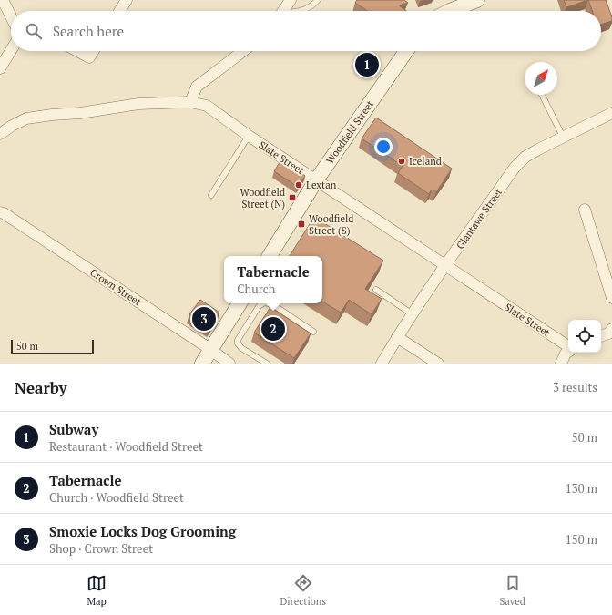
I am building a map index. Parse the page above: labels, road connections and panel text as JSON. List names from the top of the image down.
{
  "streets": {
    "main road": ["Woodfield Street"],
    "street": ["Slate Street", "Glantawe Street", "Crown Street"]
  },
  "crossings": [
    ["Woodfield Street", "Slate Street"],
    ["Slate Street", "Glantawe Street"]
  ],
  "places": {
    "other": ["Iceland", "Lextan"],
    "transit": ["Woodfield Street (N)", "Woodfield Street (S)"]
  },
  "scale_bar": "50 m",
  "north": "top right",
  "page": {
    "search": "Search here",
    "pins": ["1", "3", "2"],
    "popup": ["Tabernacle", "Church"],
    "scale": "50 m",
    "heading": ["Nearby", "3 results"],
    "list": [
      {
        "mark": "1",
        "name": "Subway",
        "note": "Restaurant · Woodfield Street",
        "value": "50 m"
      },
      {
        "mark": "2",
        "name": "Tabernacle",
        "note": "Church · Woodfield Street",
        "value": "130 m"
      },
      {
        "mark": "3",
        "name": "Smoxie Locks Dog Grooming",
        "note": "Shop · Crown Street",
        "value": "150 m"
      }
    ],
    "nav": ["Map", "Directions", "Saved"]
  }
}
